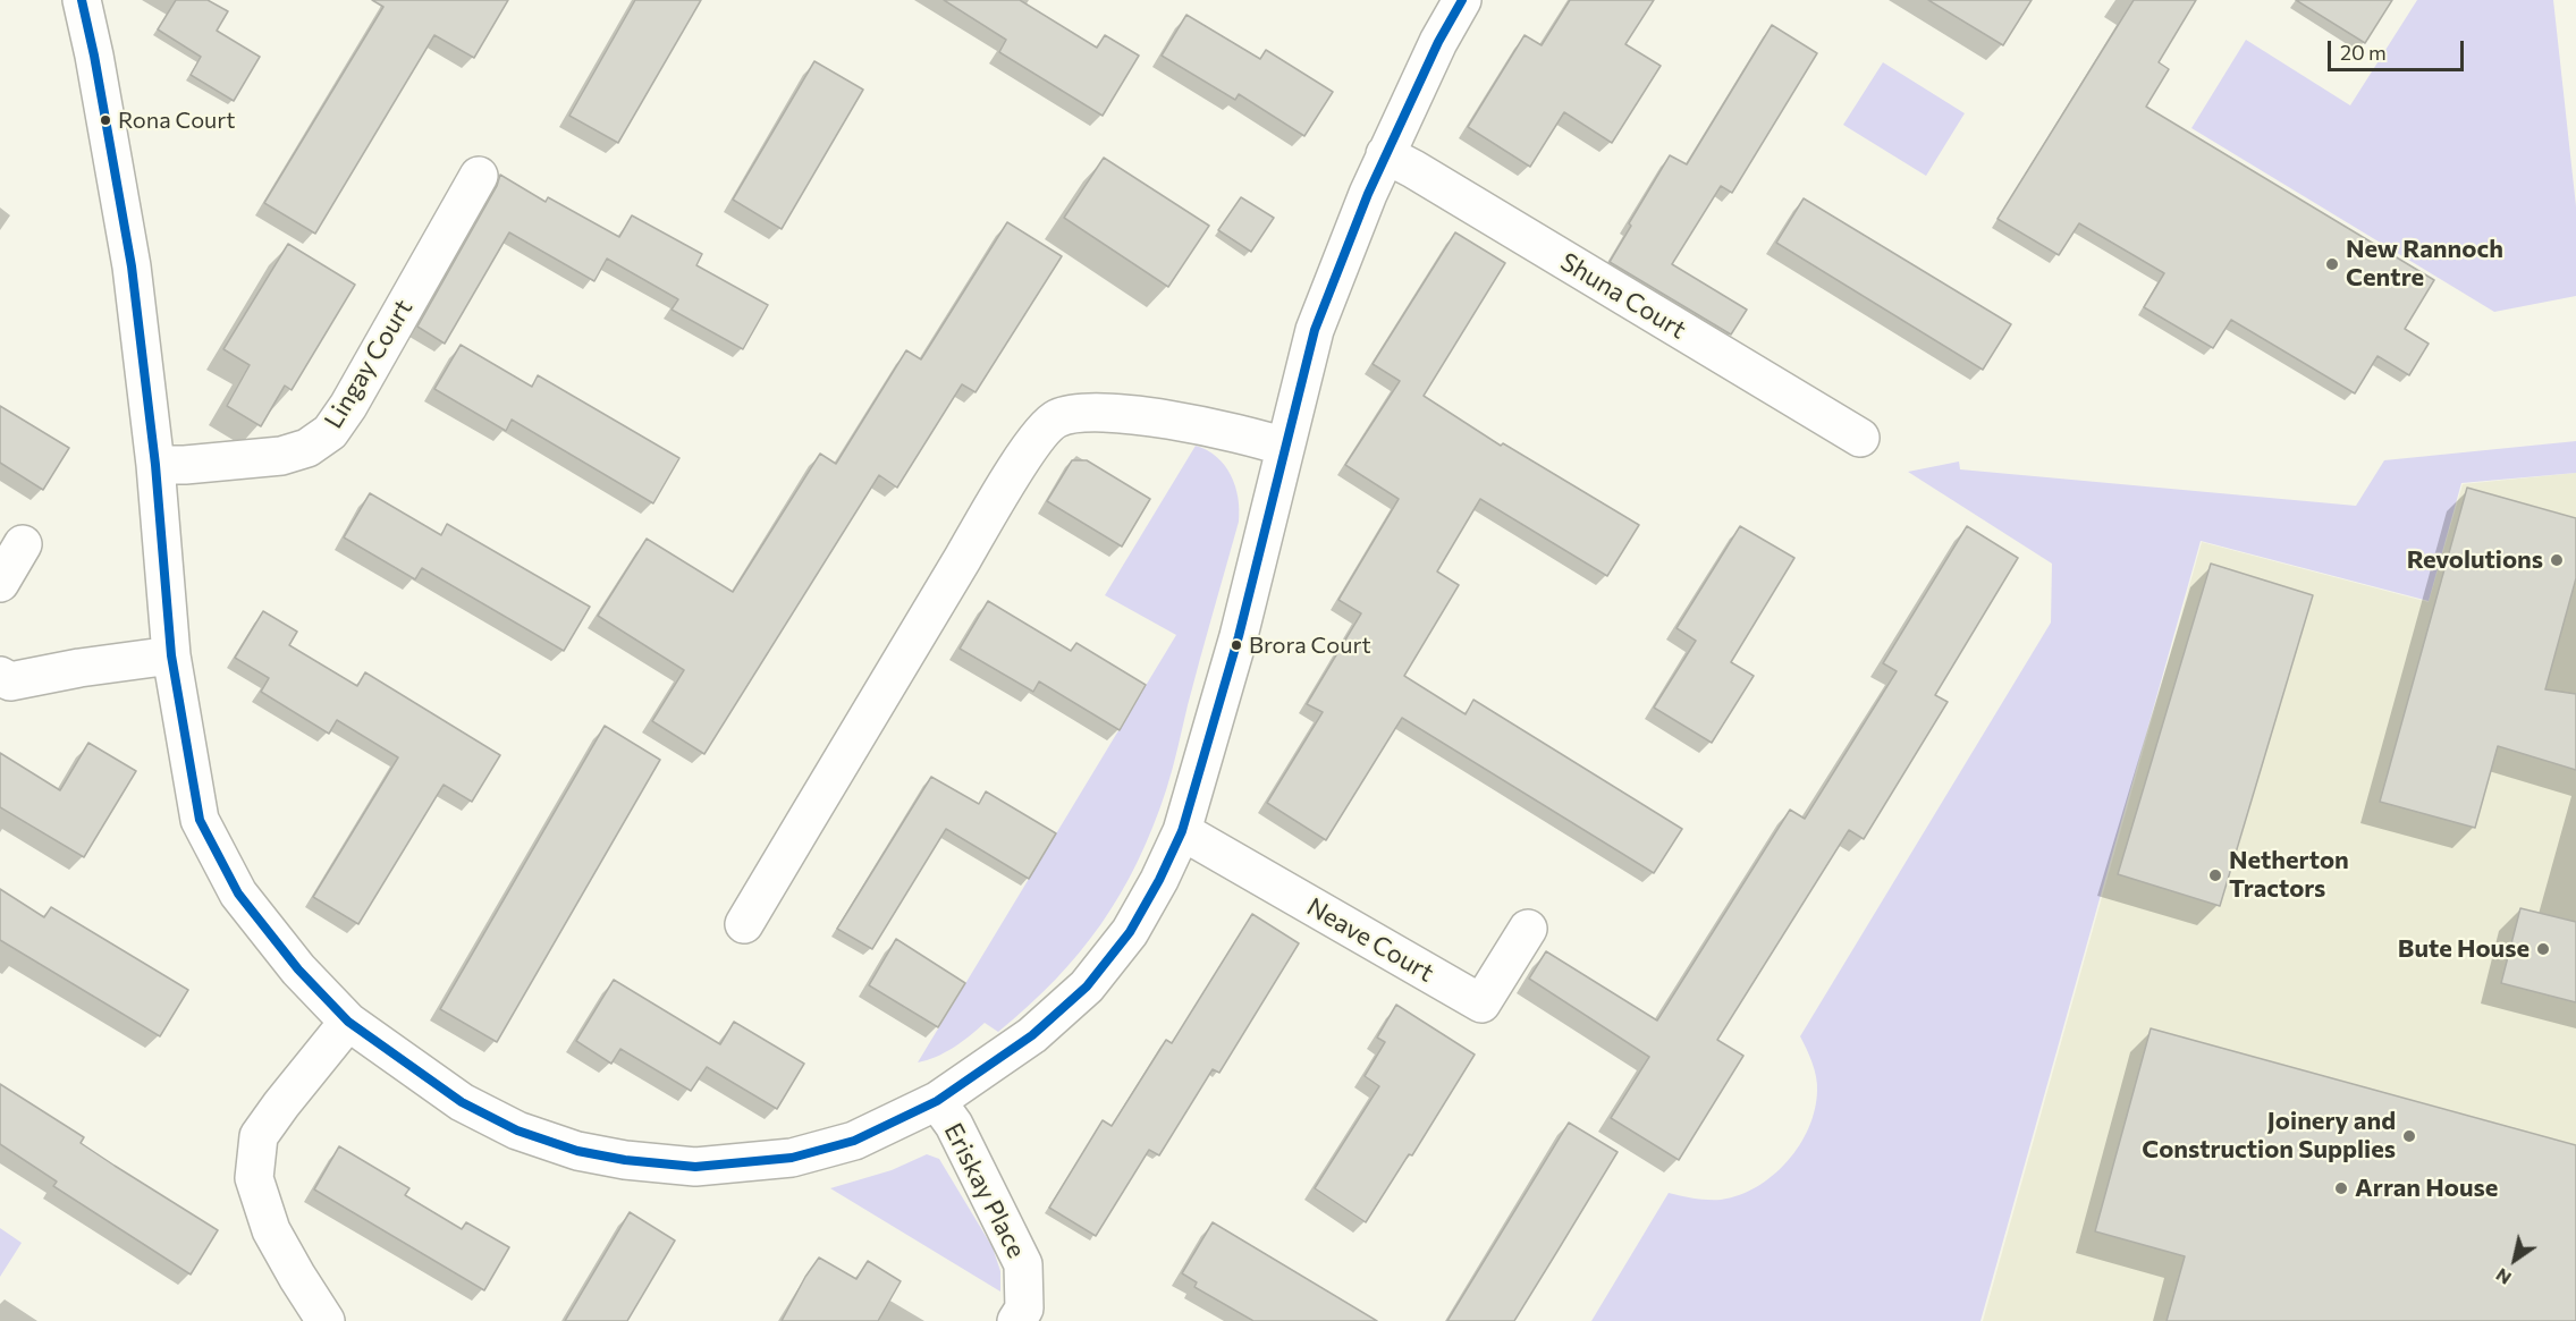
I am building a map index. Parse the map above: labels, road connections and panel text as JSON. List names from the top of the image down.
{
  "streets": {
    "street": [
      "Shuna Court",
      "Lingay Court",
      "Neave Court",
      "Eriskay Place"
    ]
  },
  "places": [
    "Rona Court",
    "New Rannoch Centre",
    "Revolutions",
    "Brora Court",
    "Netherton Tractors",
    "Bute House",
    "Joinery and Construction Supplies",
    "Arran House"
  ],
  "scale_bar": "20 m",
  "north": "bottom left"
}
